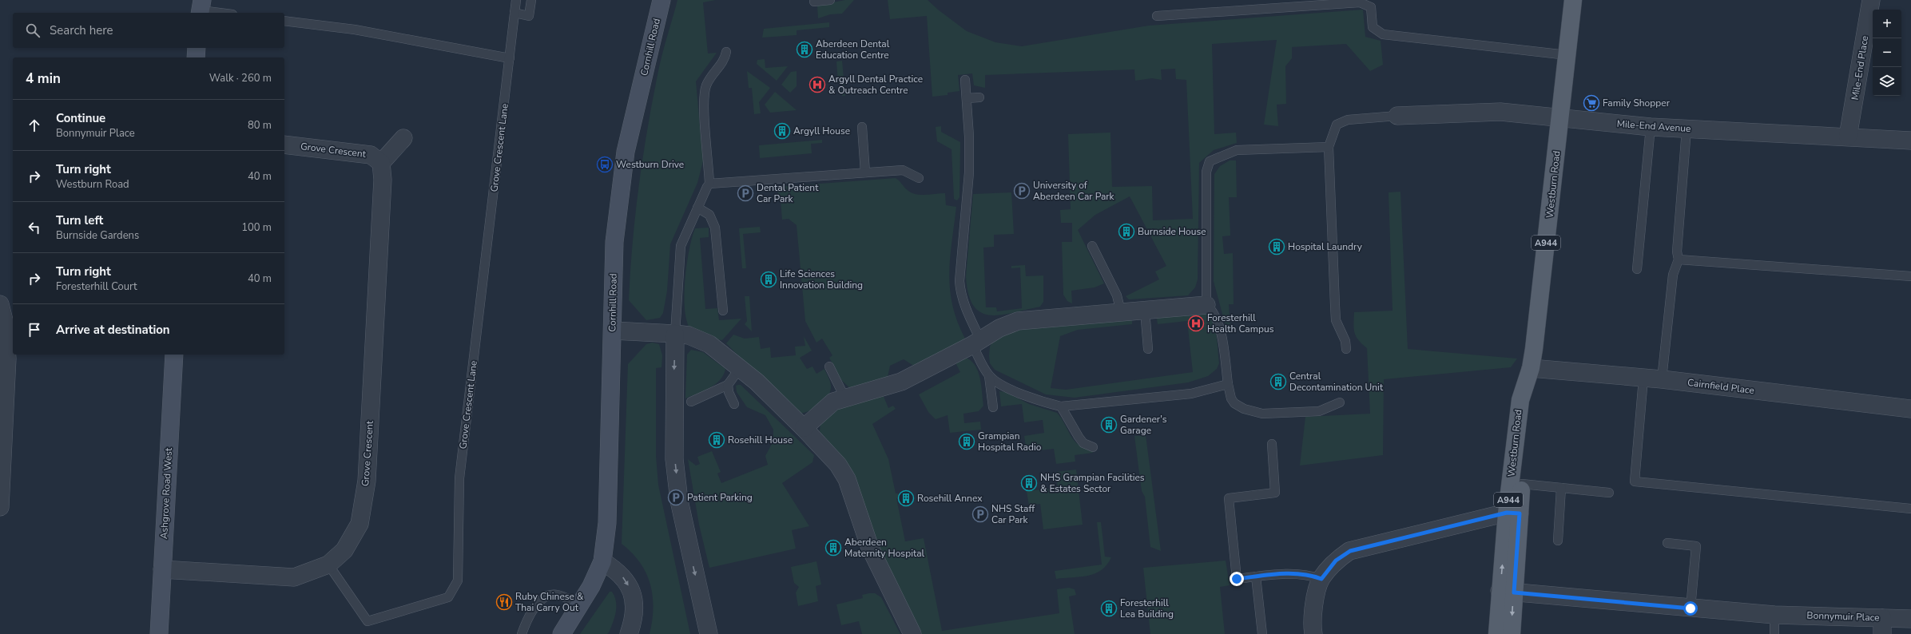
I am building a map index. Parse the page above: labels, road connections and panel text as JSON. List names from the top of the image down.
{
  "streets": {
    "main road": ["Westburn Road", "A944"],
    "street": [
      "Cornhill Road",
      "Mile-End Place",
      "Mile-End Avenue",
      "Grove Crescent",
      "Cairnfield Place",
      "Ashgrove Road West",
      "Bonnymuir Place"
    ],
    "lane": ["Grove Crescent Lane"]
  },
  "crossings": [
    ["Mile-End Place", "Mile-End Avenue"],
    ["Mile-End Avenue", "Westburn Road"],
    ["Grove Crescent Lane", "Grove Crescent"],
    ["Grove Crescent", "Ashgrove Road West"],
    ["Westburn Road", "Cairnfield Place"],
    ["Westburn Road", "Bonnymuir Place"]
  ],
  "places": {
    "building": [
      "Aberdeen Dental Education Centre",
      "Argyll House",
      "Burnside House",
      "Hospital Laundry",
      "Life Sciences Innovation Building",
      "Central Decontamination Unit",
      "Gardener's Garage",
      "Rosehill House",
      "Grampian Hospital Radio",
      "NHS Grampian Facilities & Estates Sector",
      "Rosehill Annex",
      "Aberdeen Maternity Hospital",
      "Foresterhill Lea Building"
    ],
    "hospital": ["Argyll Dental Practice & Outreach Centre", "Foresterhill Health Campus"],
    "supermarket": ["Family Shopper"],
    "bus stop": ["Westburn Drive"],
    "parking": [
      "University of Aberdeen Car Park",
      "Dental Patient Car Park",
      "Patient Parking",
      "NHS Staff Car Park"
    ],
    "restaurant": ["Ruby Chinese & Thai Carry Out"]
  },
  "page": {
    "map_buttons": ["+", "−"],
    "search": "Search here",
    "heading": ["4 min", "Walk · 260 m"],
    "list": [
      ["Continue", "Bonnymuir Place", "80 m"],
      ["Turn right", "Westburn Road", "40 m"],
      ["Turn left", "Burnside Gardens", "100 m"],
      ["Turn right", "Foresterhill Court", "40 m"],
      "Arrive at destination"
    ]
  }
}
